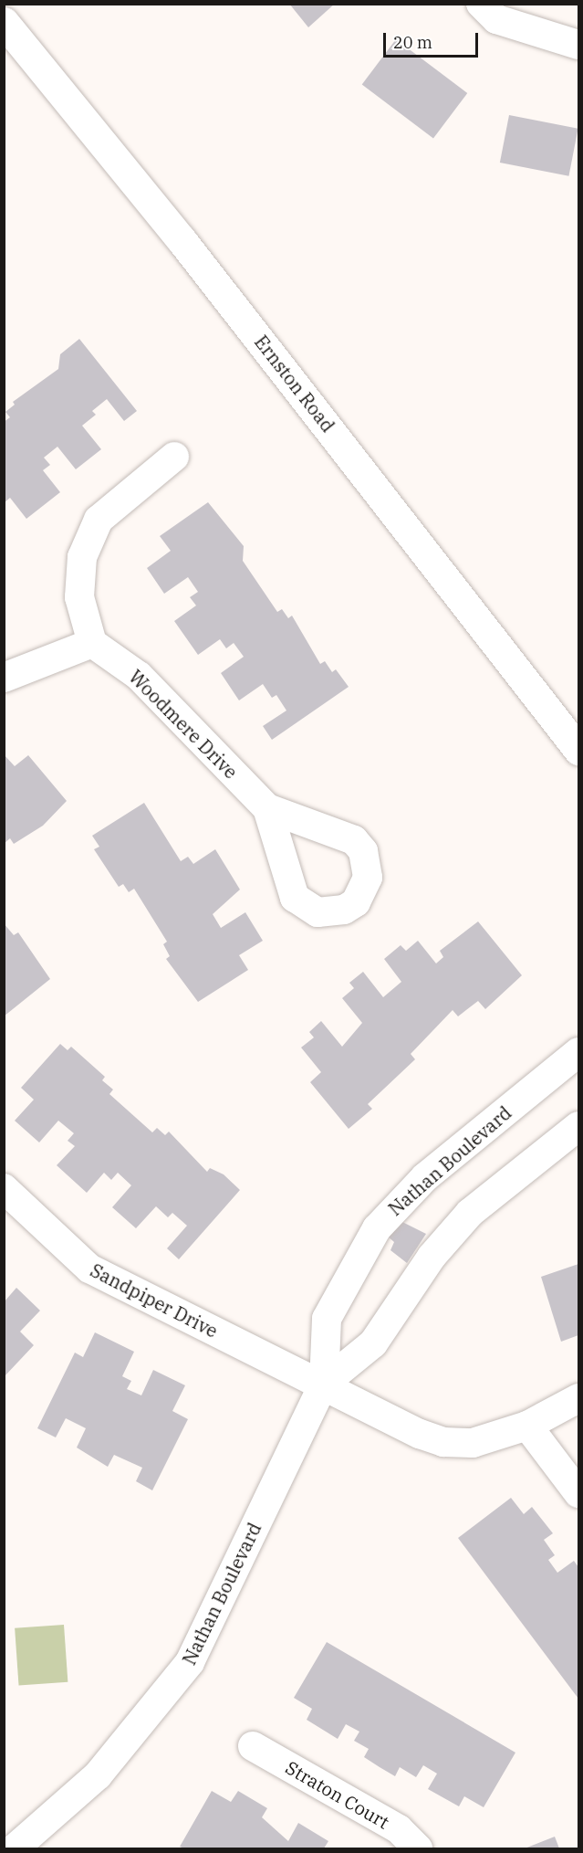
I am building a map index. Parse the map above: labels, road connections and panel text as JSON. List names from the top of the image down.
{
  "streets": {
    "street": [
      "Ernston Road",
      "Woodmere Drive",
      "Nathan Boulevard",
      "Sandpiper Drive",
      "Straton Court"
    ]
  },
  "crossings": [
    ["Nathan Boulevard", "Sandpiper Drive"]
  ],
  "scale_bar": "20 m"
}
